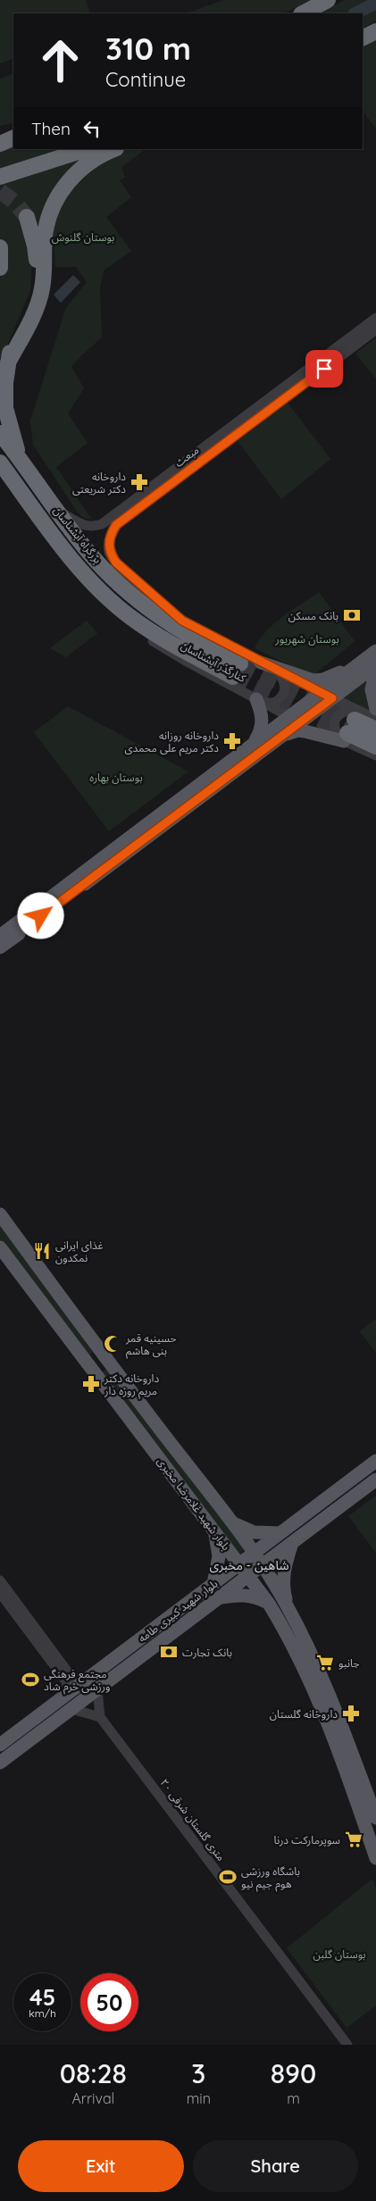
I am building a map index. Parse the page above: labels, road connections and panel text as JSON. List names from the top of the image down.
{
  "streets": {
    "highway": ["بزرگراه آبشناسان"],
    "main road": ["بلوار شهید غلامرضا مخبری", "بلوار شهید کبیری طامه"],
    "street": ["مبعث", "کنارگذر آبشناسان", "۲۰ متری گلستان شرقی"]
  },
  "crossings": [
    ["مبعث", "بزرگراه آبشناسان"],
    ["بزرگراه آبشناسان", "کنارگذر آبشناسان"],
    ["بلوار شهید غلامرضا مخبری", "بلوار شهید کبیری طامه"]
  ],
  "districts": ["شاهین - مخبری"],
  "parks": [
    "بوستان گلنوش",
    "بوستان شهریور",
    "بوستان بهاره",
    "بوستان گلبن"
  ],
  "places": {
    "pharmacy": [
      "داروخانه دکتر شریعتی",
      "داروخانه روزانه دکتر مریم علی محمدی",
      "داروخانه دکتر مریم روزه دار",
      "داروخانه گلستان"
    ],
    "bank": ["بانک مسکن", "بانک تجارت"],
    "restaurant": ["غذای ایرانی نمکدون"],
    "mosque": ["حسینیه قمر بنی هاشم"],
    "supermarket": ["جانبو", "سوپرمارکت درنا"],
    "sports": ["مجتمع فرهنگی ورزشی خرم شاد", "باشگاه ورزشی هوم جیم نیو"]
  },
  "page": {
    "turn": ["310 m", "Continue"],
    "then": "Then",
    "speed": "45 km/h",
    "limit": "50",
    "eta": [
      "08:28",
      "Arrival",
      "3",
      "min",
      "890",
      "m"
    ],
    "buttons": ["Exit", "Share"]
  }
}
